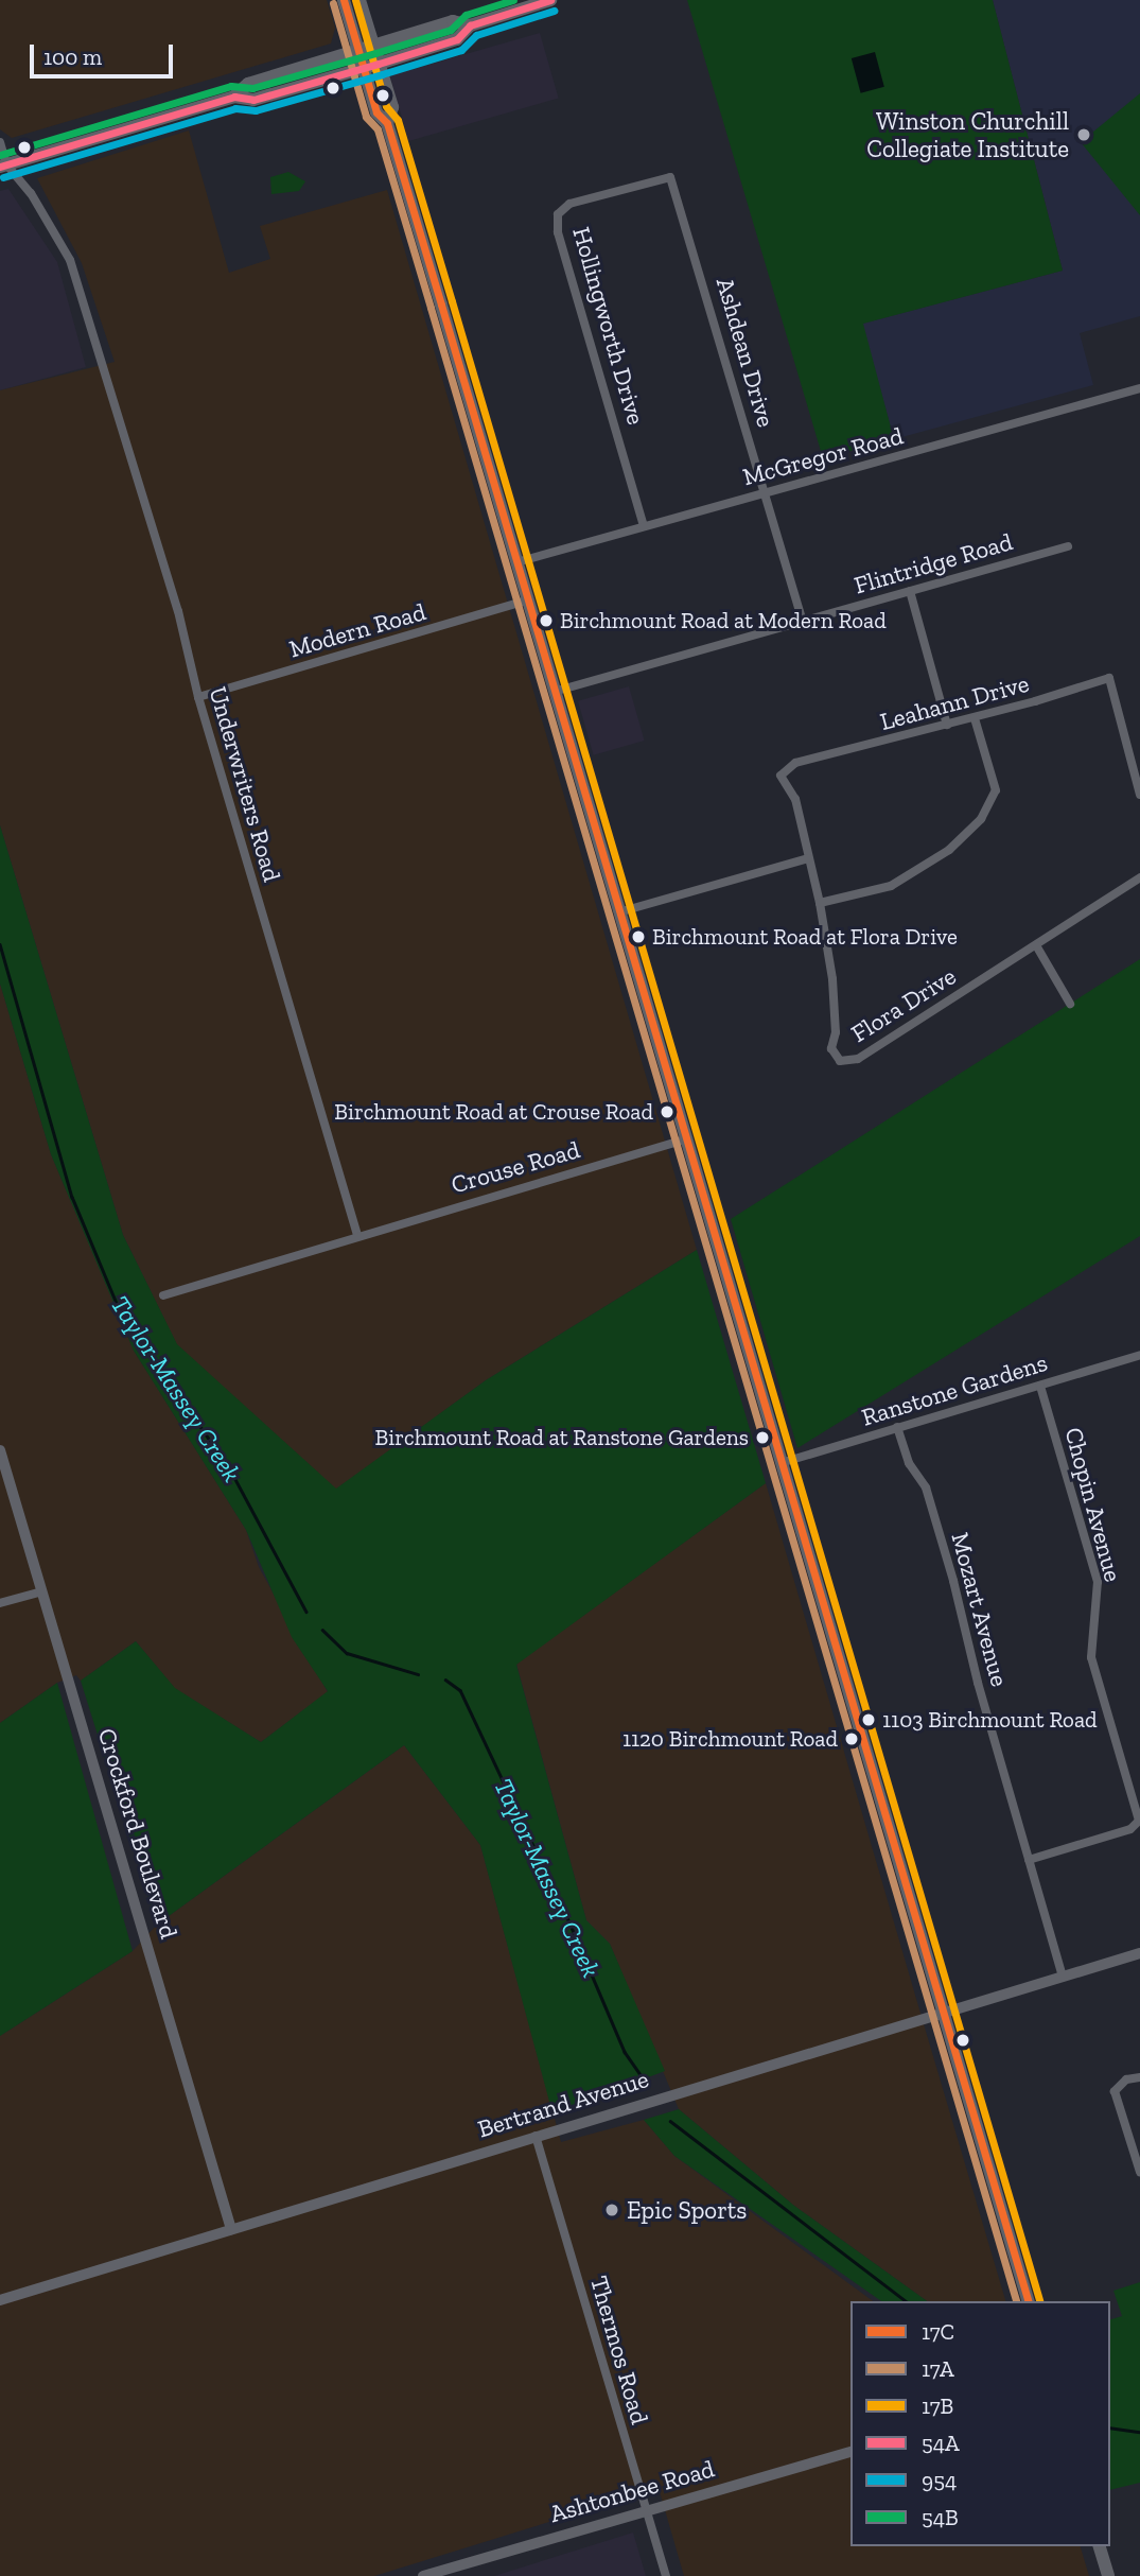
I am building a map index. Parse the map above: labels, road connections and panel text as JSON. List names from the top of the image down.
{
  "streets": {
    "street": [
      "Hollingworth Drive",
      "Ashdean Drive",
      "McGregor Road",
      "Flintridge Road",
      "Modern Road",
      "Leahann Drive",
      "Underwriters Road",
      "Flora Drive",
      "Crouse Road",
      "Ranstone Gardens",
      "Chopin Avenue",
      "Mozart Avenue",
      "Crockford Boulevard",
      "Bertrand Avenue",
      "Thermos Road",
      "Ashtonbee Road"
    ]
  },
  "crossings": [
    ["Hollingworth Drive", "Ashdean Drive"],
    ["Hollingworth Drive", "McGregor Road"],
    ["Ashdean Drive", "McGregor Road"],
    ["Ashdean Drive", "Flintridge Road"],
    ["Modern Road", "Underwriters Road"],
    ["Leahann Drive", "Flora Drive"],
    ["Underwriters Road", "Crouse Road"],
    ["Ranstone Gardens", "Chopin Avenue"],
    ["Ranstone Gardens", "Mozart Avenue"],
    ["Chopin Avenue", "Mozart Avenue"],
    ["Mozart Avenue", "Bertrand Avenue"],
    ["Crockford Boulevard", "Bertrand Avenue"],
    ["Bertrand Avenue", "Thermos Road"],
    ["Thermos Road", "Ashtonbee Road"]
  ],
  "water": ["Taylor-Massey Creek"],
  "places": [
    "Winston Churchill Collegiate Institute",
    "Birchmount Road at Modern Road",
    "Birchmount Road at Flora Drive",
    "Birchmount Road at Crouse Road",
    "Birchmount Road at Ranstone Gardens",
    "1103 Birchmount Road",
    "1120 Birchmount Road",
    "Epic Sports"
  ],
  "lines": [
    "transit line 17C",
    "transit line 17B",
    "transit line 54A",
    "transit line 54B",
    "transit line 17A",
    "transit line 954"
  ],
  "legend": [
    "17C",
    "17A",
    "17B",
    "54A",
    "954",
    "54B"
  ],
  "scale_bar": "100 m"
}
